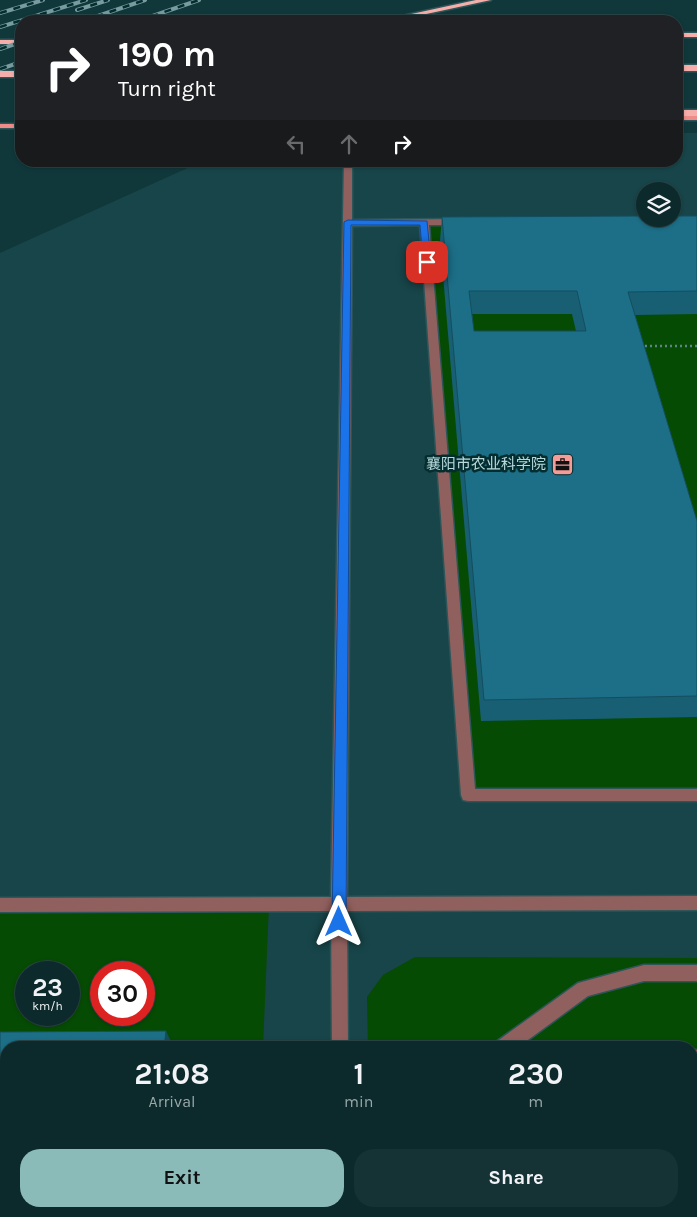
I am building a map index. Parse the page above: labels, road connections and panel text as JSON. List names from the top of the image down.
{
  "places": {
    "office": ["襄阳市农业科学院"]
  },
  "page": {
    "turn": ["190 m", "Turn right"],
    "speed": "23 km/h",
    "limit": "30",
    "eta": [
      "21:08",
      "Arrival",
      "1",
      "min",
      "230",
      "m"
    ],
    "buttons": ["Exit", "Share"]
  }
}
